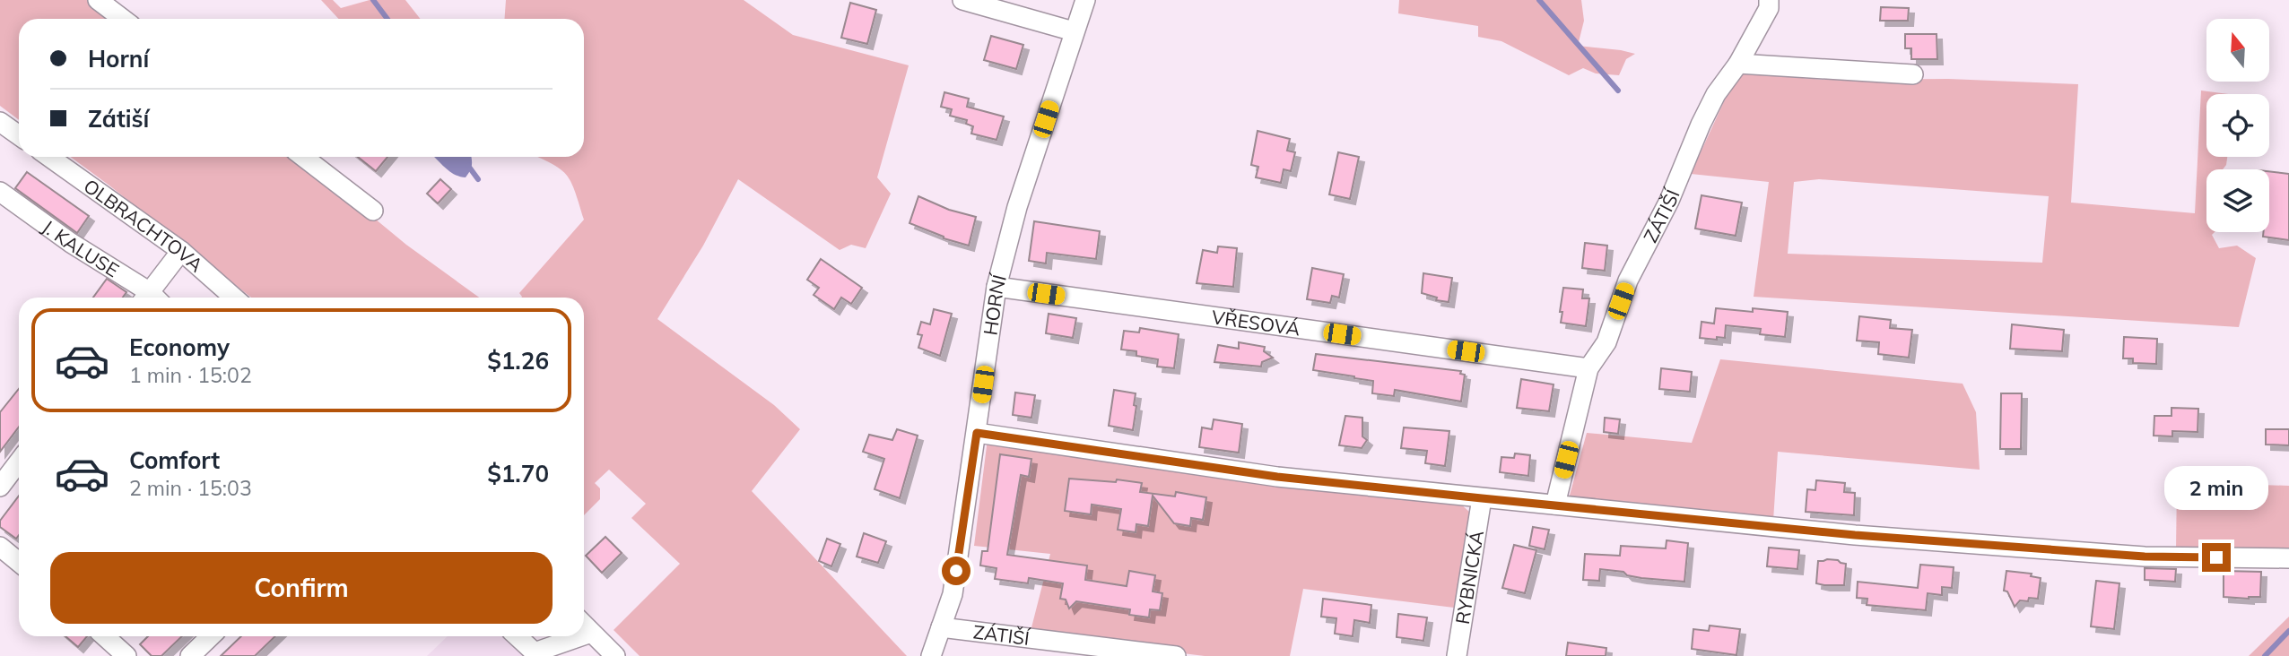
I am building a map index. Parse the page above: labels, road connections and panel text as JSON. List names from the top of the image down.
{
  "streets": {
    "street": [
      "ZÁTIŠÍ",
      "OLBRACHTOVA",
      "J. KALUSE",
      "HORNÍ",
      "VŘESOVÁ",
      "RYBNICKÁ"
    ]
  },
  "crossings": [
    ["ZÁTIŠÍ", "HORNÍ"],
    ["ZÁTIŠÍ", "VŘESOVÁ"],
    ["HORNÍ", "VŘESOVÁ"]
  ],
  "north": "top",
  "page": {
    "banner": ["Horní", "Zátiší"],
    "list": [
      {
        "name": "Economy",
        "note": "1 min · 15:02",
        "value": "$1.26"
      },
      {
        "name": "Comfort",
        "note": "2 min · 15:03",
        "value": "$1.70"
      }
    ],
    "bubble": "2 min",
    "buttons": "Confirm"
  }
}
